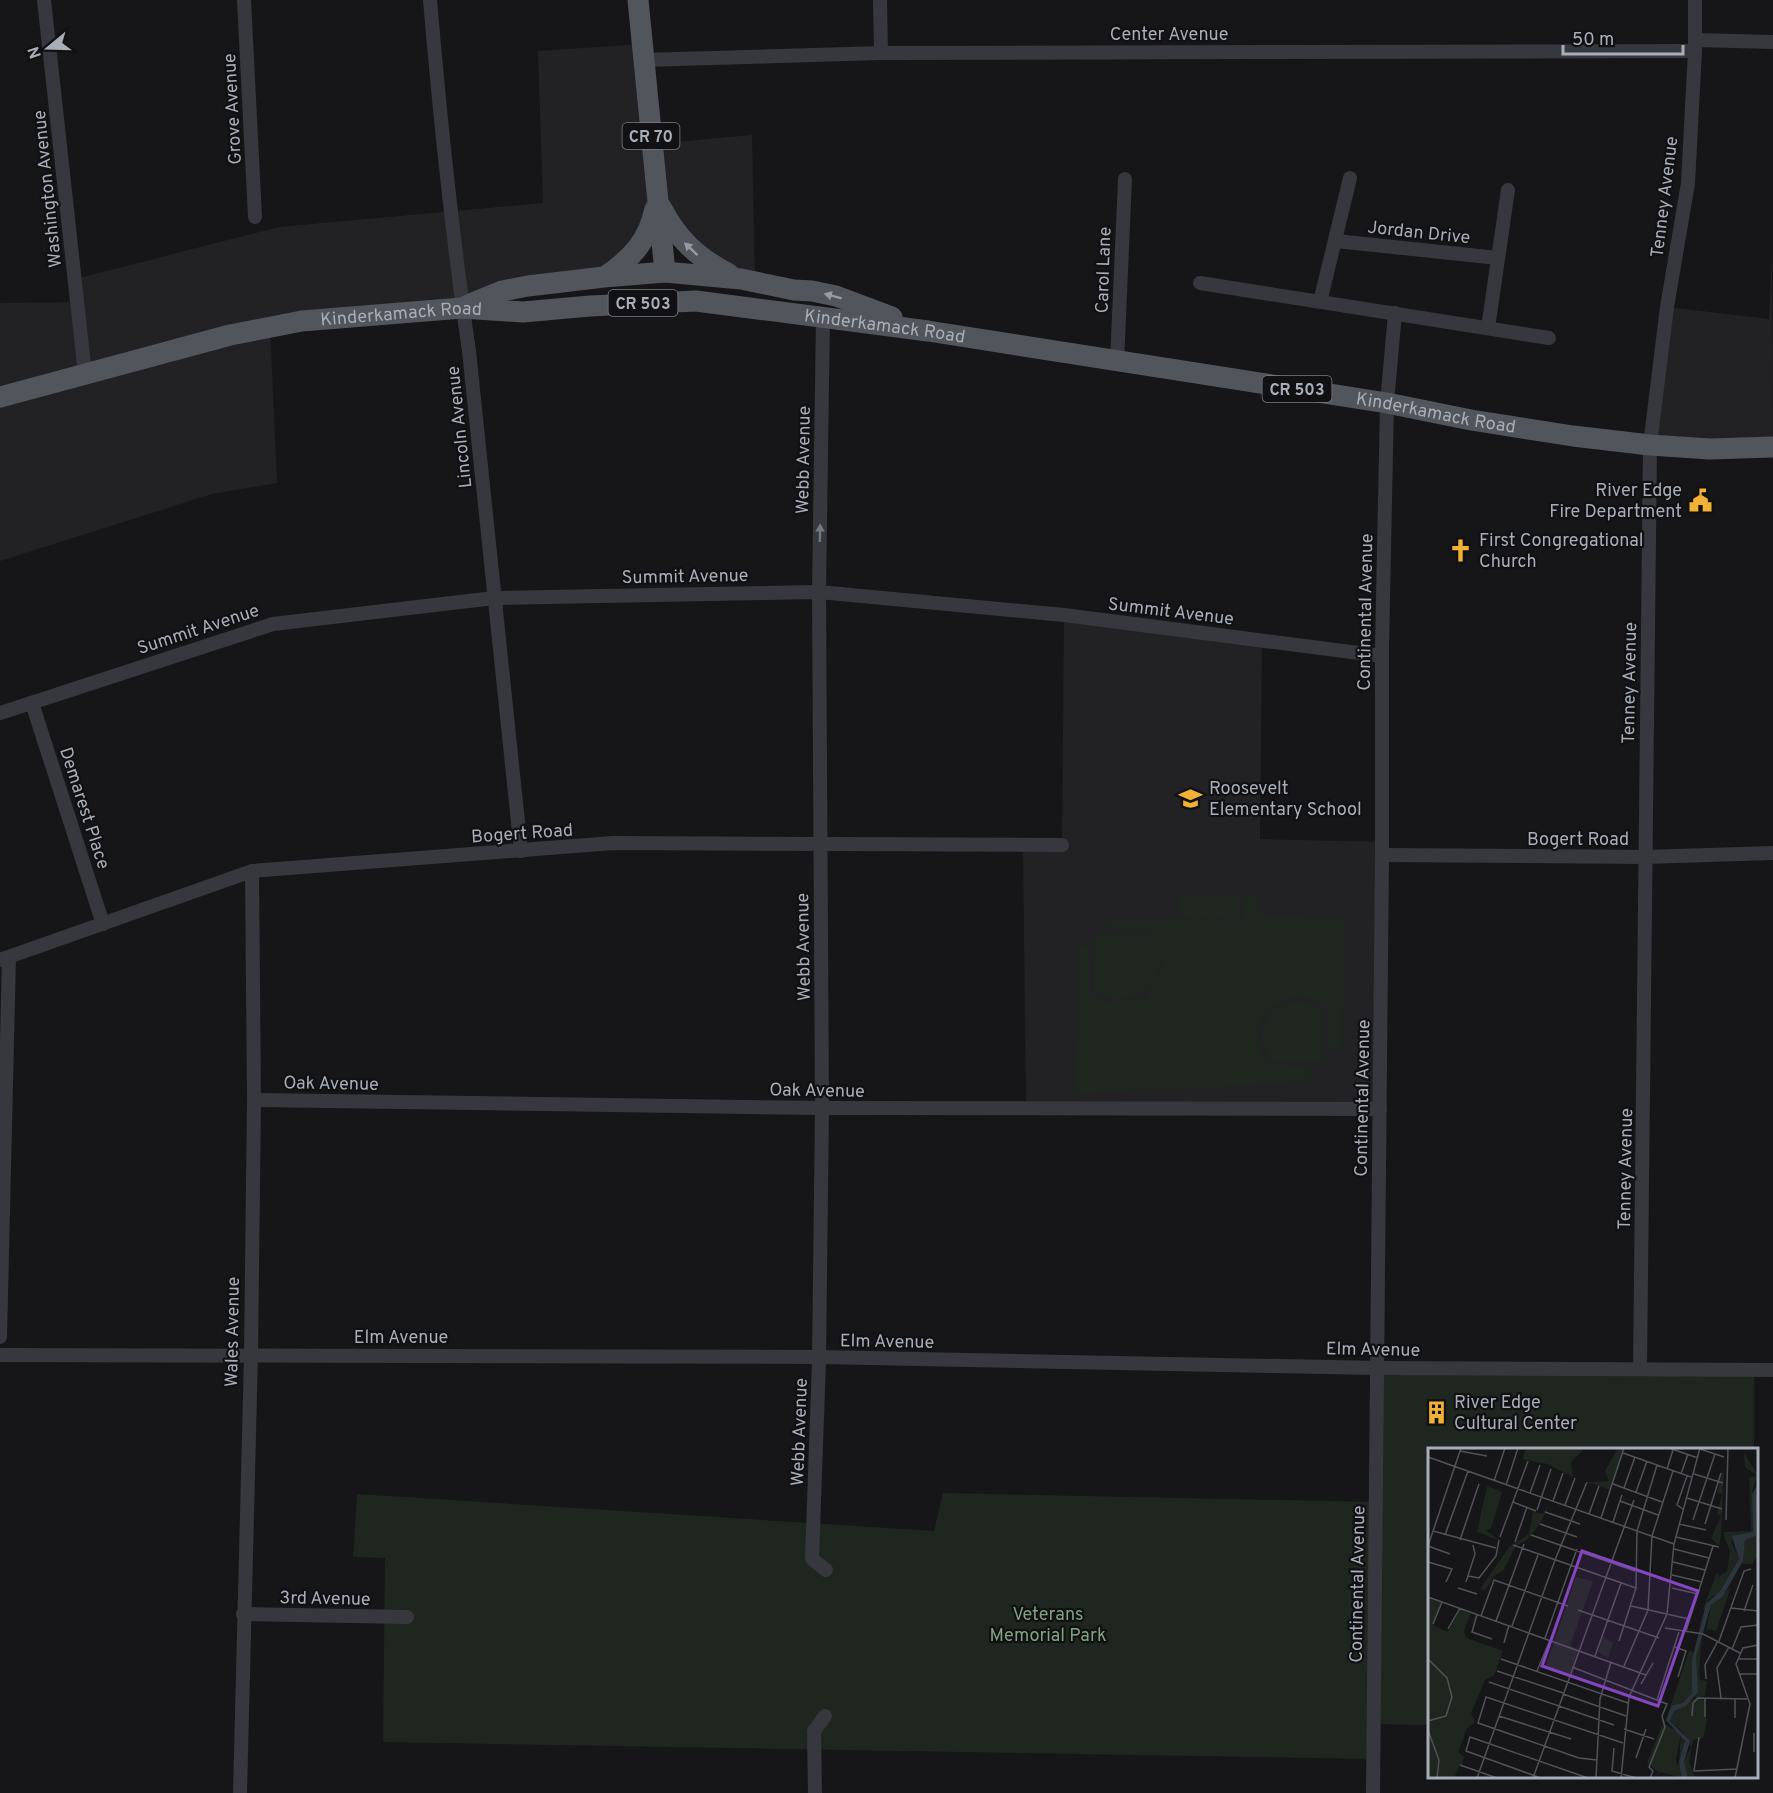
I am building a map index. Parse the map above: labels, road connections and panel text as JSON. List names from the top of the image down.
{
  "streets": {
    "main road": ["CR 70", "CR 503", "Kinderkamack Road"],
    "street": [
      "Center Avenue",
      "Grove Avenue",
      "Washington Avenue",
      "Tenney Avenue",
      "Jordan Drive",
      "Carol Lane",
      "Lincoln Avenue",
      "Webb Avenue",
      "Summit Avenue",
      "Continental Avenue",
      "Demarest Place",
      "Bogert Road",
      "Oak Avenue",
      "Wales Avenue",
      "Elm Avenue",
      "3rd Avenue"
    ]
  },
  "crossings": [
    ["Center Avenue", "CR 70"],
    ["Center Avenue", "Tenney Avenue"],
    ["Washington Avenue", "Kinderkamack Road"],
    ["Tenney Avenue", "Kinderkamack Road"],
    ["Tenney Avenue", "Bogert Road"],
    ["Tenney Avenue", "Elm Avenue"],
    ["Carol Lane", "Kinderkamack Road"],
    ["Kinderkamack Road", "Lincoln Avenue"],
    ["Kinderkamack Road", "Webb Avenue"],
    ["Kinderkamack Road", "Continental Avenue"],
    ["Lincoln Avenue", "Summit Avenue"],
    ["Lincoln Avenue", "Bogert Road"],
    ["Webb Avenue", "Summit Avenue"],
    ["Webb Avenue", "Bogert Road"],
    ["Webb Avenue", "Oak Avenue"],
    ["Webb Avenue", "Elm Avenue"],
    ["Summit Avenue", "Continental Avenue"],
    ["Summit Avenue", "Demarest Place"],
    ["Continental Avenue", "Bogert Road"],
    ["Continental Avenue", "Oak Avenue"],
    ["Continental Avenue", "Elm Avenue"],
    ["Demarest Place", "Bogert Road"],
    ["Bogert Road", "Wales Avenue"],
    ["Oak Avenue", "Wales Avenue"],
    ["Wales Avenue", "Elm Avenue"],
    ["Wales Avenue", "3rd Avenue"]
  ],
  "parks": ["Veterans Memorial Park"],
  "places": {
    "public building": ["River Edge Fire Department"],
    "church": ["First Congregational Church"],
    "school or university": ["Roosevelt Elementary School"],
    "building": ["River Edge Cultural Center"]
  },
  "scale_bar": "50 m",
  "north": "left"
}
